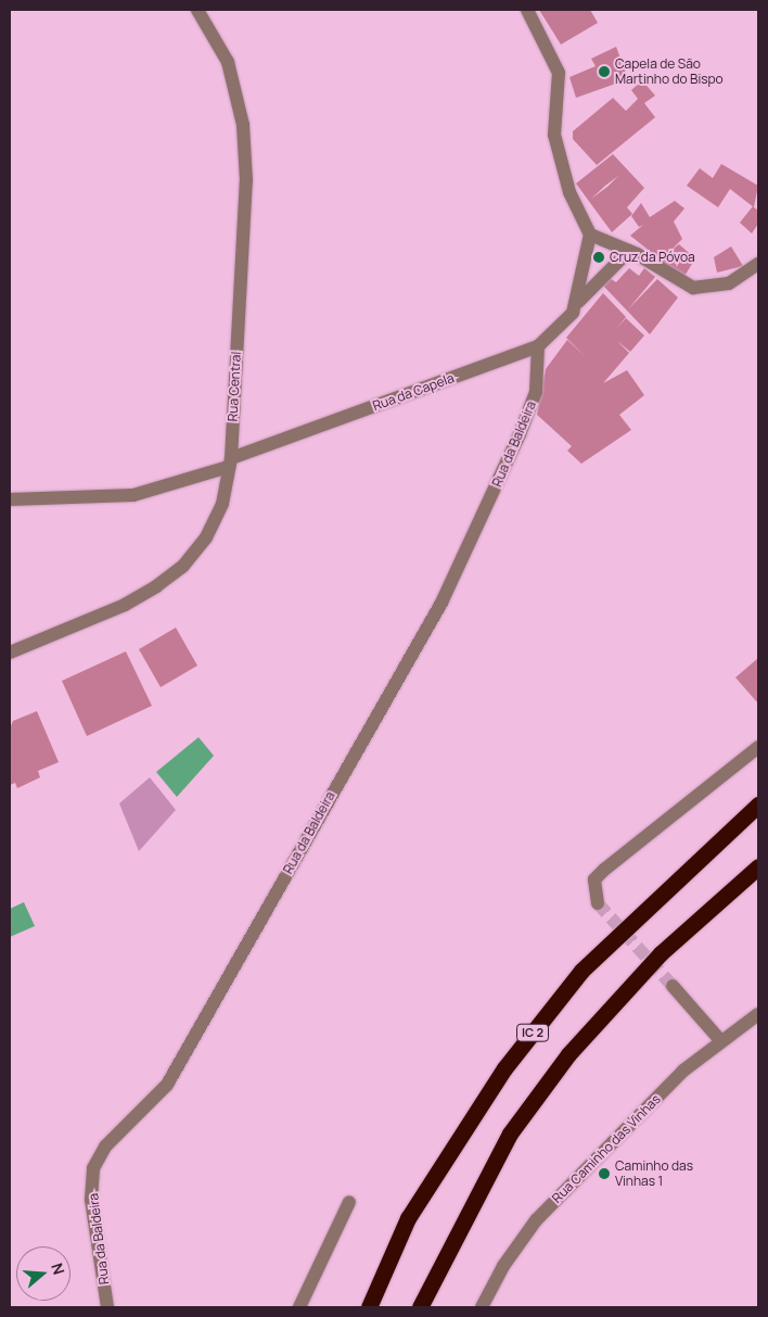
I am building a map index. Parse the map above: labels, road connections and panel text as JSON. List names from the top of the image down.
{
  "streets": {
    "highway": ["IC 2"],
    "street": [
      "Rua Central",
      "Rua da Capela",
      "Rua da Baldeira",
      "Rua Caminho das Vinhas"
    ]
  },
  "crossings": [
    ["Rua Central", "Rua da Capela"],
    ["Rua da Capela", "Rua da Baldeira"]
  ],
  "places": ["Capela de São Martinho do Bispo", "Cruz da Póvoa", "Caminho das Vinhas 1"],
  "north": "right"
}
